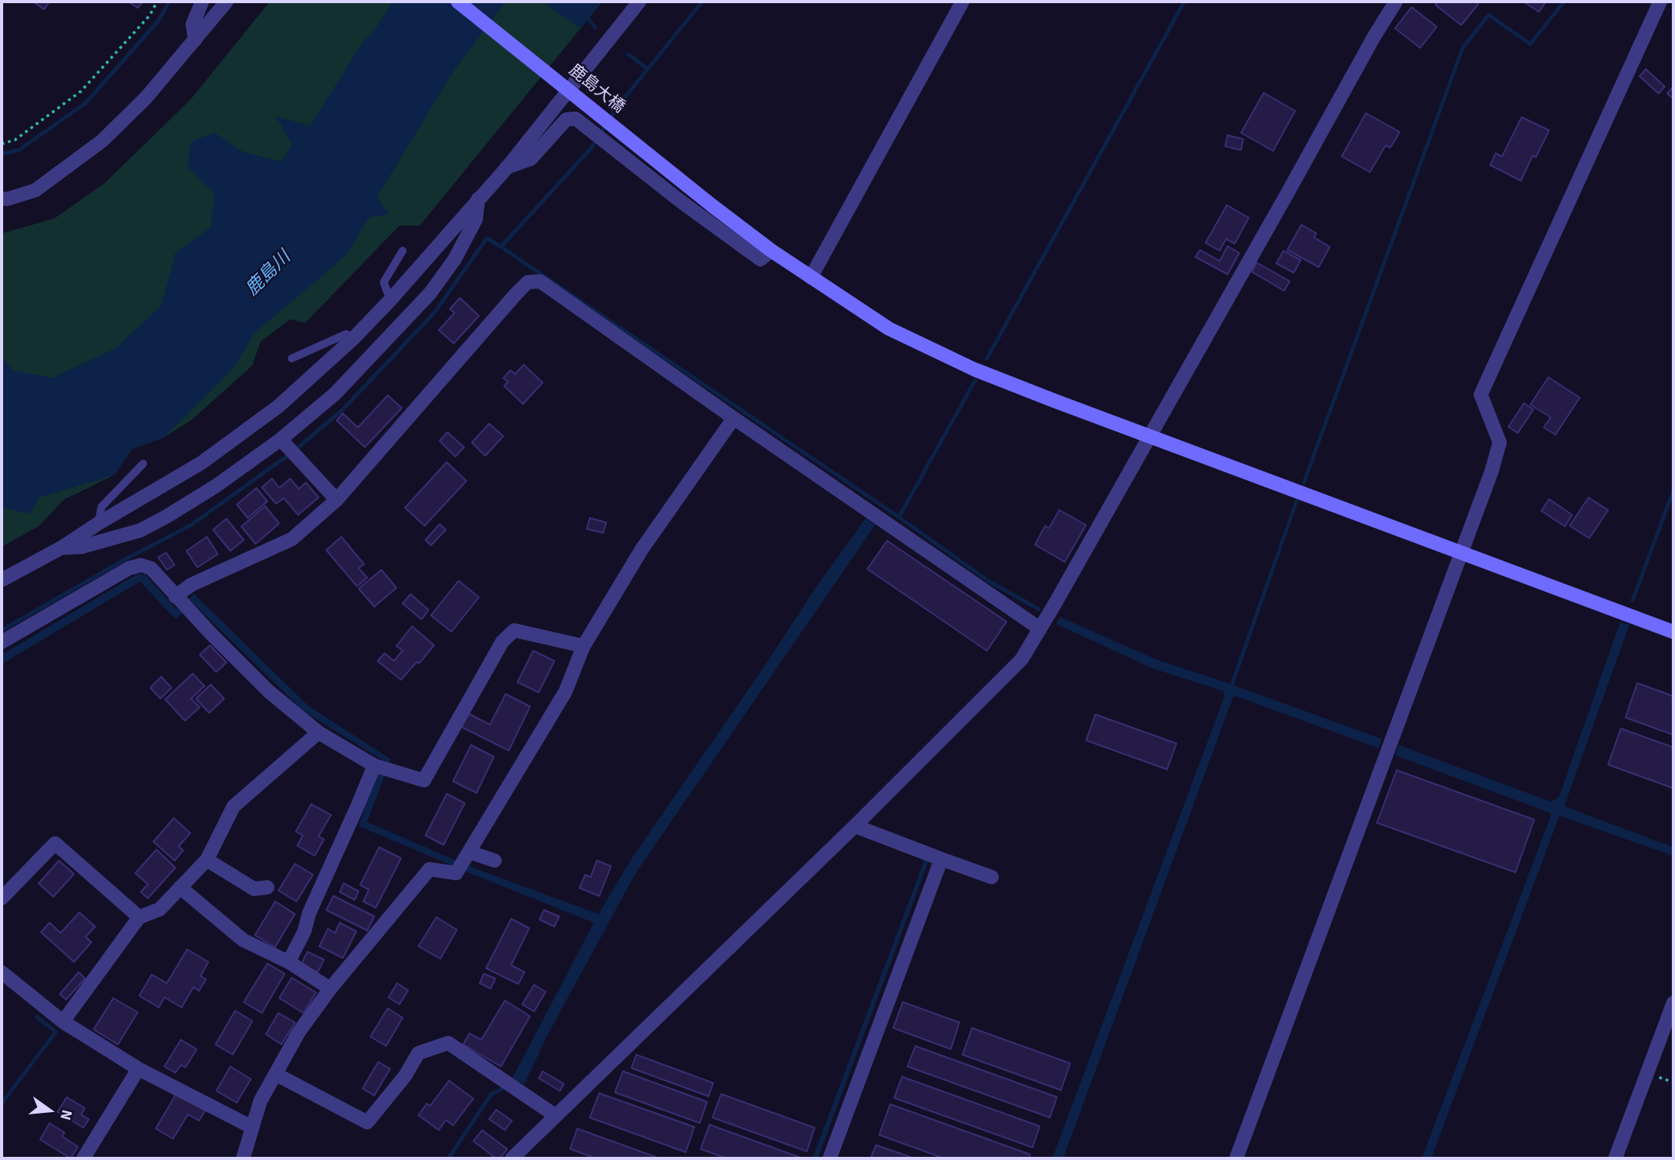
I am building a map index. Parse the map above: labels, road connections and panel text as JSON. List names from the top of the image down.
{
  "streets": {
    "street": ["鹿島大橋"]
  },
  "water": ["鹿島川"],
  "north": "right"
}
